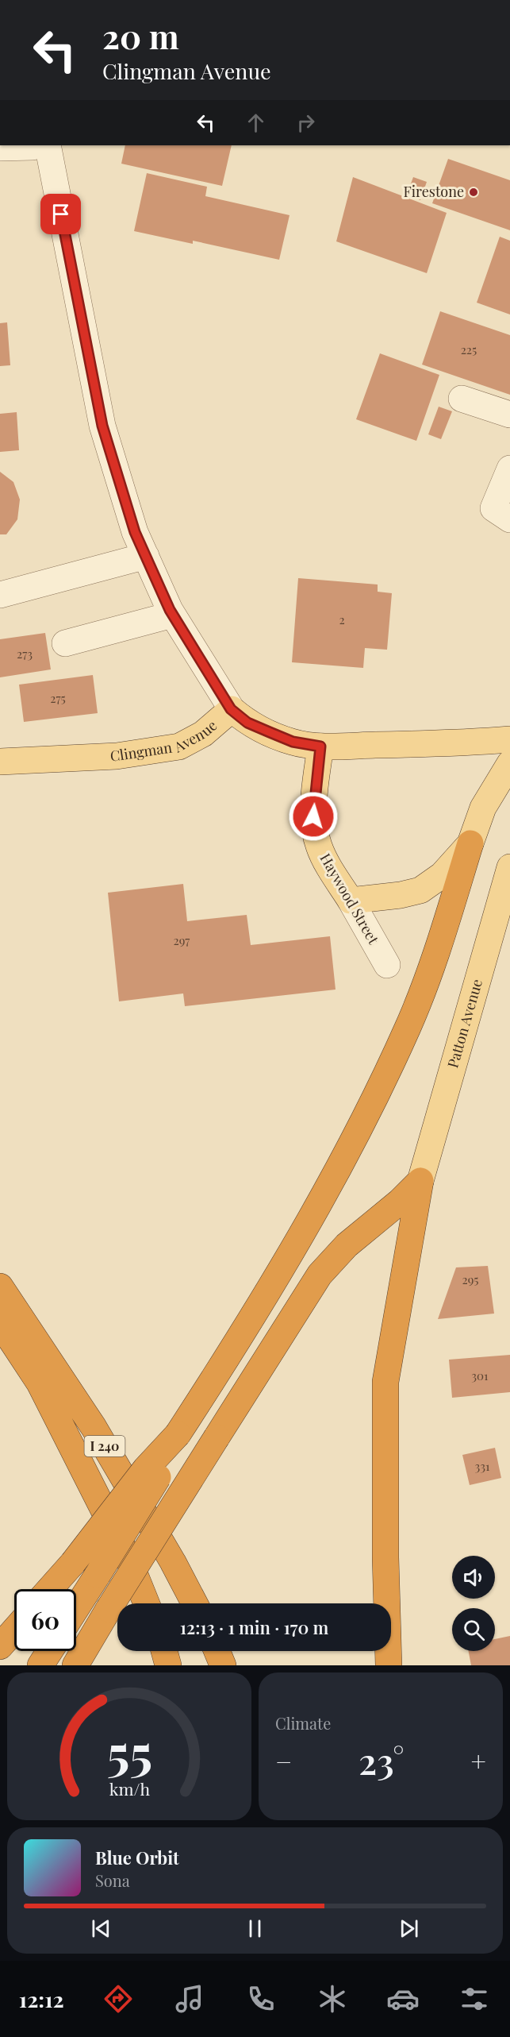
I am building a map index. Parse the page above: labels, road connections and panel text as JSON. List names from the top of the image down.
{
  "streets": {
    "highway": ["I 240"],
    "main road": ["Clingman Avenue", "Haywood Street", "Patton Avenue"]
  },
  "crossings": [
    ["Clingman Avenue", "Haywood Street"]
  ],
  "places": ["Firestone"],
  "house_numbers": [
    "225",
    "2",
    "273",
    "275",
    "297",
    "295",
    "301",
    "331"
  ],
  "page": {
    "turn": ["20 m", "Clingman Avenue"],
    "limit": "60",
    "trip": "12:13 · 1 min · 170 m",
    "tile": "Climate",
    "heat": ["−", "23°", "+"],
    "song": ["Blue Orbit", "Sona"],
    "tabs": "12:12",
    "gauge": ["55", "km/h"]
  }
}
